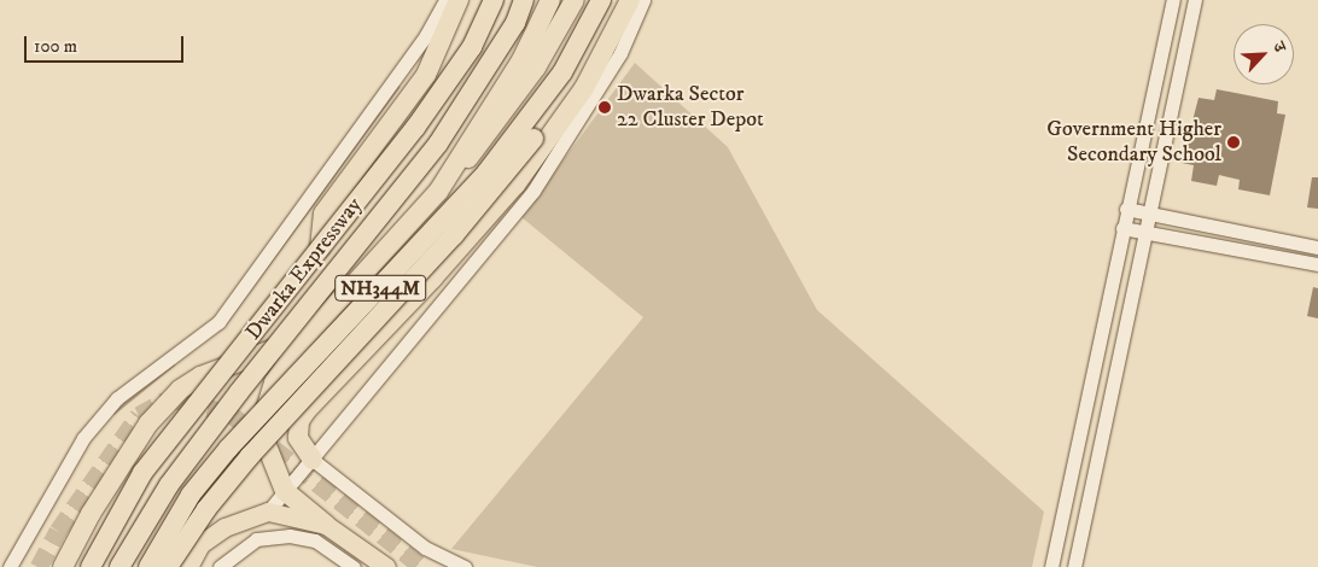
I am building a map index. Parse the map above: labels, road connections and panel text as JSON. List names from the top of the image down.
{
  "streets": {
    "highway": ["Dwarka Expressway", "NH344M"]
  },
  "places": ["Dwarka Sector 22 Cluster Depot", "Government Higher Secondary School"],
  "scale_bar": "100 m",
  "north": "top right"
}
